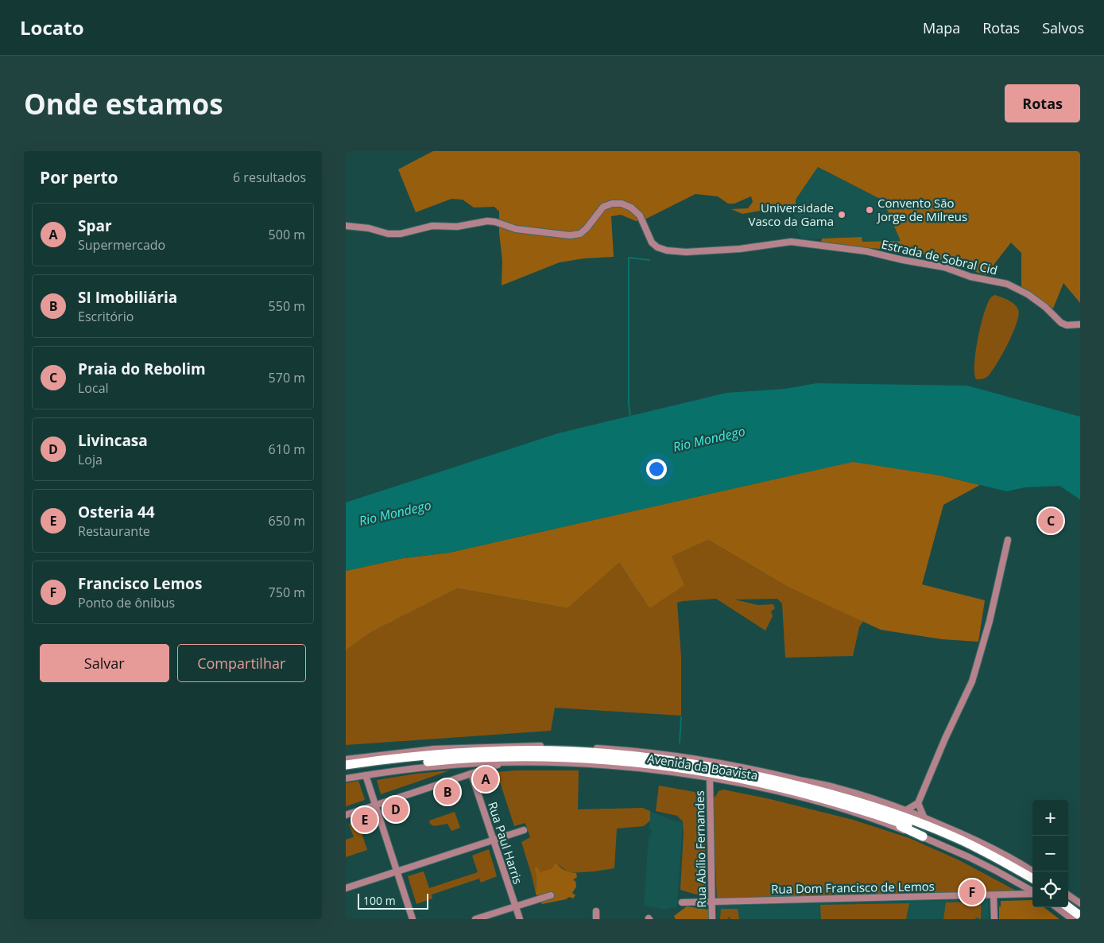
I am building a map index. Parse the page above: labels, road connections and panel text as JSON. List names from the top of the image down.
{
  "streets": {
    "highway": ["Avenida da Boavista"],
    "street": [
      "Estrada de Sobral Cid",
      "Rua Paul Harris",
      "Rua Abílio Fernandes",
      "Rua Dom Francisco de Lemos"
    ]
  },
  "crossings": [
    ["Avenida da Boavista", "Rua Abílio Fernandes"],
    ["Rua Abílio Fernandes", "Rua Dom Francisco de Lemos"]
  ],
  "water": ["Rio Mondego"],
  "places": ["Convento São Jorge de Milreus", "Universidade Vasco da Gama"],
  "scale_bar": "100 m",
  "page": {
    "header": "Locato",
    "nav": ["Mapa", "Rotas", "Salvos"],
    "buttons": [
      "Rotas",
      ["Salvar", "Compartilhar"]
    ],
    "title": "Onde estamos",
    "heading": ["Por perto", "6 resultados"],
    "list": [
      {
        "mark": "A",
        "name": "Spar",
        "note": "Supermercado",
        "value": "500 m"
      },
      {
        "mark": "B",
        "name": "SI Imobiliária",
        "note": "Escritório",
        "value": "550 m"
      },
      {
        "mark": "C",
        "name": "Praia do Rebolim",
        "note": "Local",
        "value": "570 m"
      },
      {
        "mark": "D",
        "name": "Livincasa",
        "note": "Loja",
        "value": "610 m"
      },
      {
        "mark": "E",
        "name": "Osteria 44",
        "note": "Restaurante",
        "value": "650 m"
      },
      {
        "mark": "F",
        "name": "Francisco Lemos",
        "note": "Ponto de ônibus",
        "value": "750 m"
      }
    ],
    "pins": [
      "C",
      "A",
      "B",
      "D",
      "E",
      "F"
    ],
    "map_buttons": ["+", "−"],
    "scale": "100 m"
  }
}
